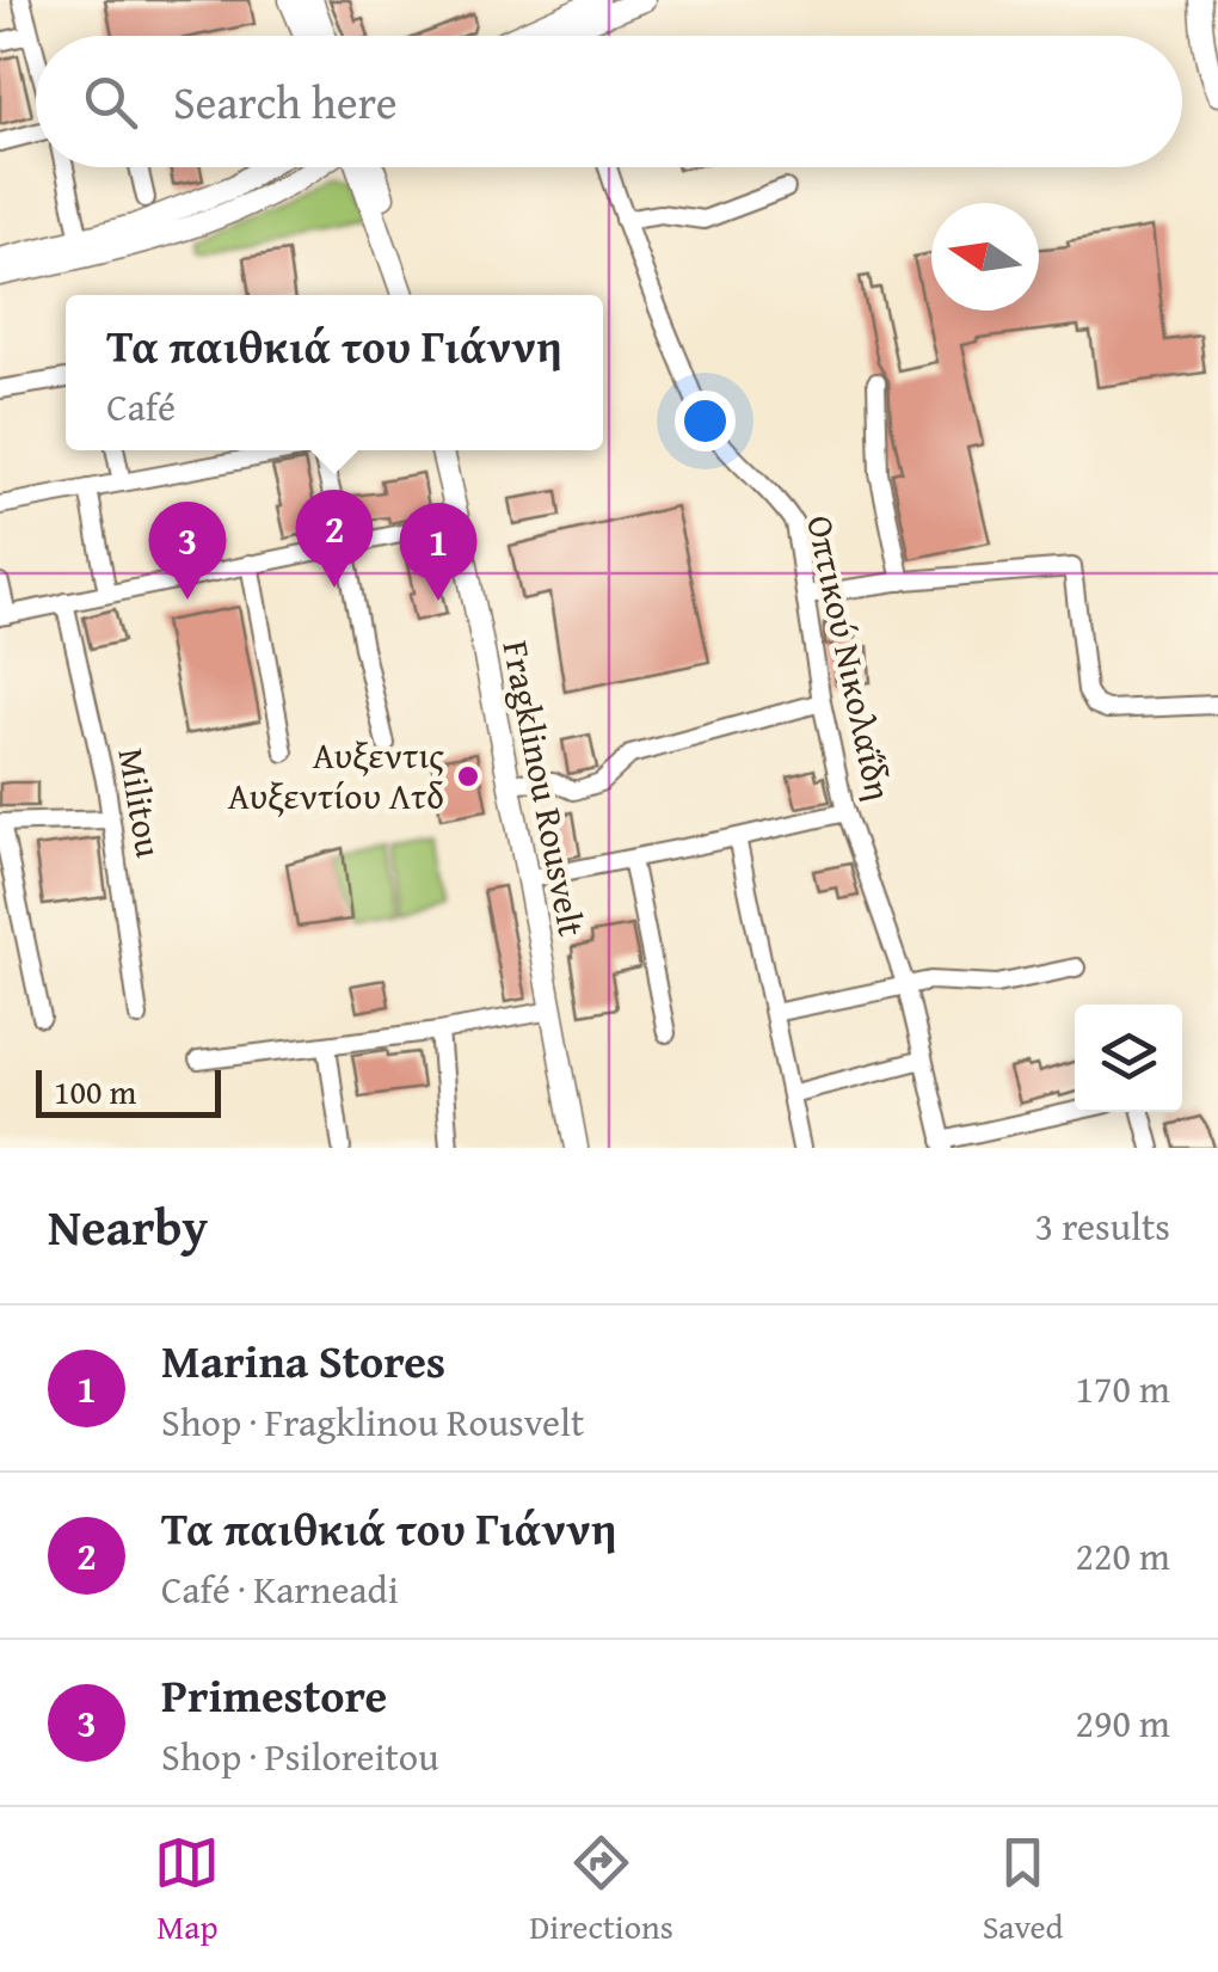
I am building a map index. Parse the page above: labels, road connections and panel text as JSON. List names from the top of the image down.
{
  "streets": {
    "main road": ["Fragklinou Rousvelt"],
    "street": ["Οπτικού Νικολαΐδη", "Militou"]
  },
  "places": ["Αυξεντις Αυξεντίου Λτδ"],
  "scale_bar": "100 m",
  "north": "left",
  "page": {
    "search": "Search here",
    "popup": ["Τα παιθκιά του Γιάννη", "Café"],
    "pins": ["2", "3", "1"],
    "scale": "100 m",
    "heading": ["Nearby", "3 results"],
    "list": [
      {
        "mark": "1",
        "name": "Marina Stores",
        "note": "Shop · Fragklinou Rousvelt",
        "value": "170 m"
      },
      {
        "mark": "2",
        "name": "Τα παιθκιά του Γιάννη",
        "note": "Café · Karneadi",
        "value": "220 m"
      },
      {
        "mark": "3",
        "name": "Primestore",
        "note": "Shop · Psiloreitou",
        "value": "290 m"
      }
    ],
    "nav": ["Map", "Directions", "Saved"]
  }
}
